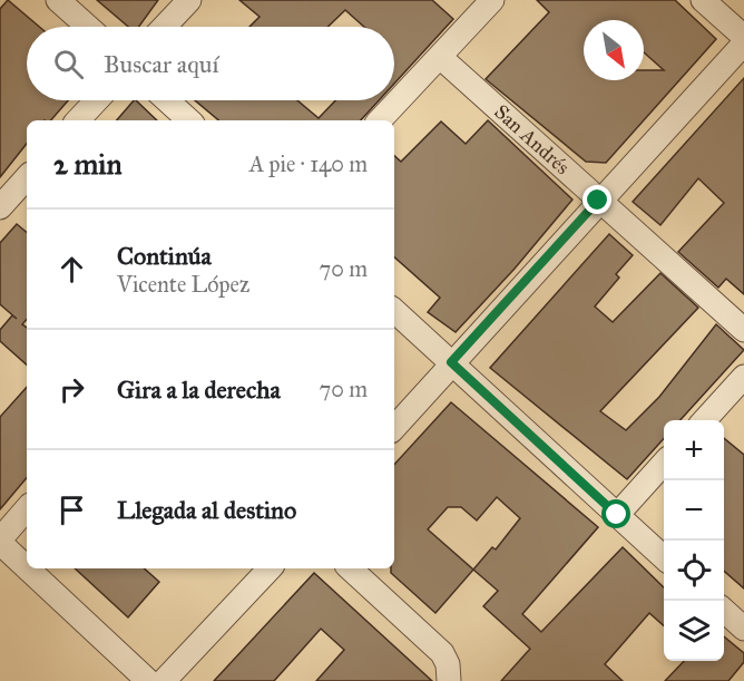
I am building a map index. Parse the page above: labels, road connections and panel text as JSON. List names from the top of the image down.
{
  "streets": {
    "street": ["San Andrés"]
  },
  "north": "bottom right",
  "page": {
    "search": "Buscar aquí",
    "heading": ["2 min", "A pie · 140 m"],
    "list": [
      ["Continúa", "Vicente López", "70 m"],
      ["Gira a la derecha", "70 m"],
      "Llegada al destino"
    ],
    "map_buttons": ["+", "−"]
  }
}
